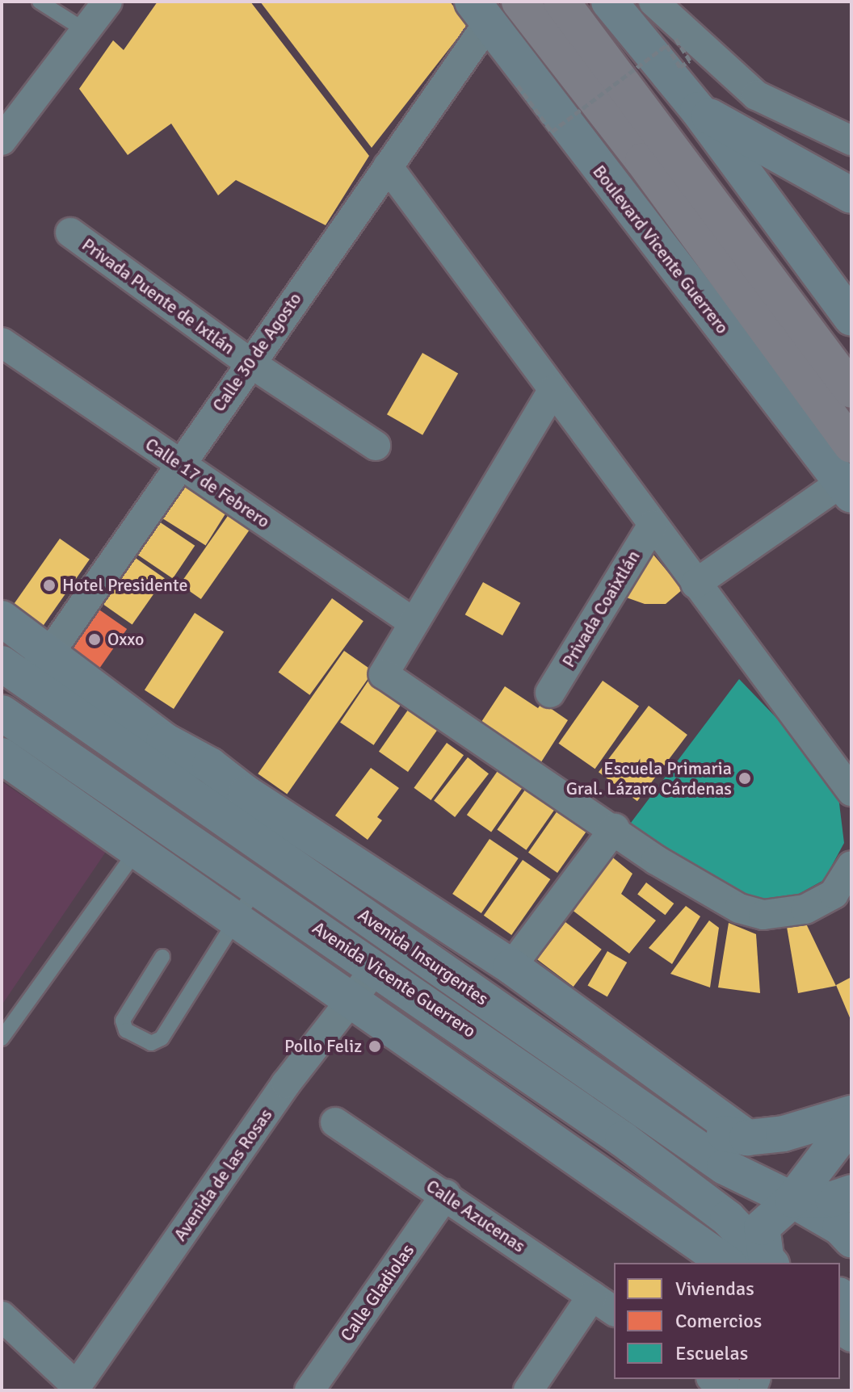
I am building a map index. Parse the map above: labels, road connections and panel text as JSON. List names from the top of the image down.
{
  "streets": {
    "highway": ["Boulevard Vicente Guerrero"],
    "main road": ["Avenida Insurgentes", "Avenida Vicente Guerrero"],
    "street": [
      "Privada Puente de Ixtlán",
      "Calle 30 de Agosto",
      "Calle 17 de Febrero",
      "Privada Coaixtlán",
      "Avenida de las Rosas",
      "Calle Azucenas",
      "Calle Gladiolas"
    ]
  },
  "crossings": [
    ["Boulevard Vicente Guerrero", "Calle 30 de Agosto"],
    ["Privada Puente de Ixtlán", "Calle 30 de Agosto"],
    ["Calle 30 de Agosto", "Calle 17 de Febrero"],
    ["Calle 30 de Agosto", "Avenida Insurgentes"],
    ["Avenida Vicente Guerrero", "Avenida de las Rosas"],
    ["Calle Azucenas", "Calle Gladiolas"]
  ],
  "places": [
    "Hotel Presidente",
    "Oxxo",
    "Escuela Primaria Gral. Lázaro Cárdenas",
    "Pollo Feliz"
  ],
  "legend": ["Viviendas", "Comercios", "Escuelas"]
}
